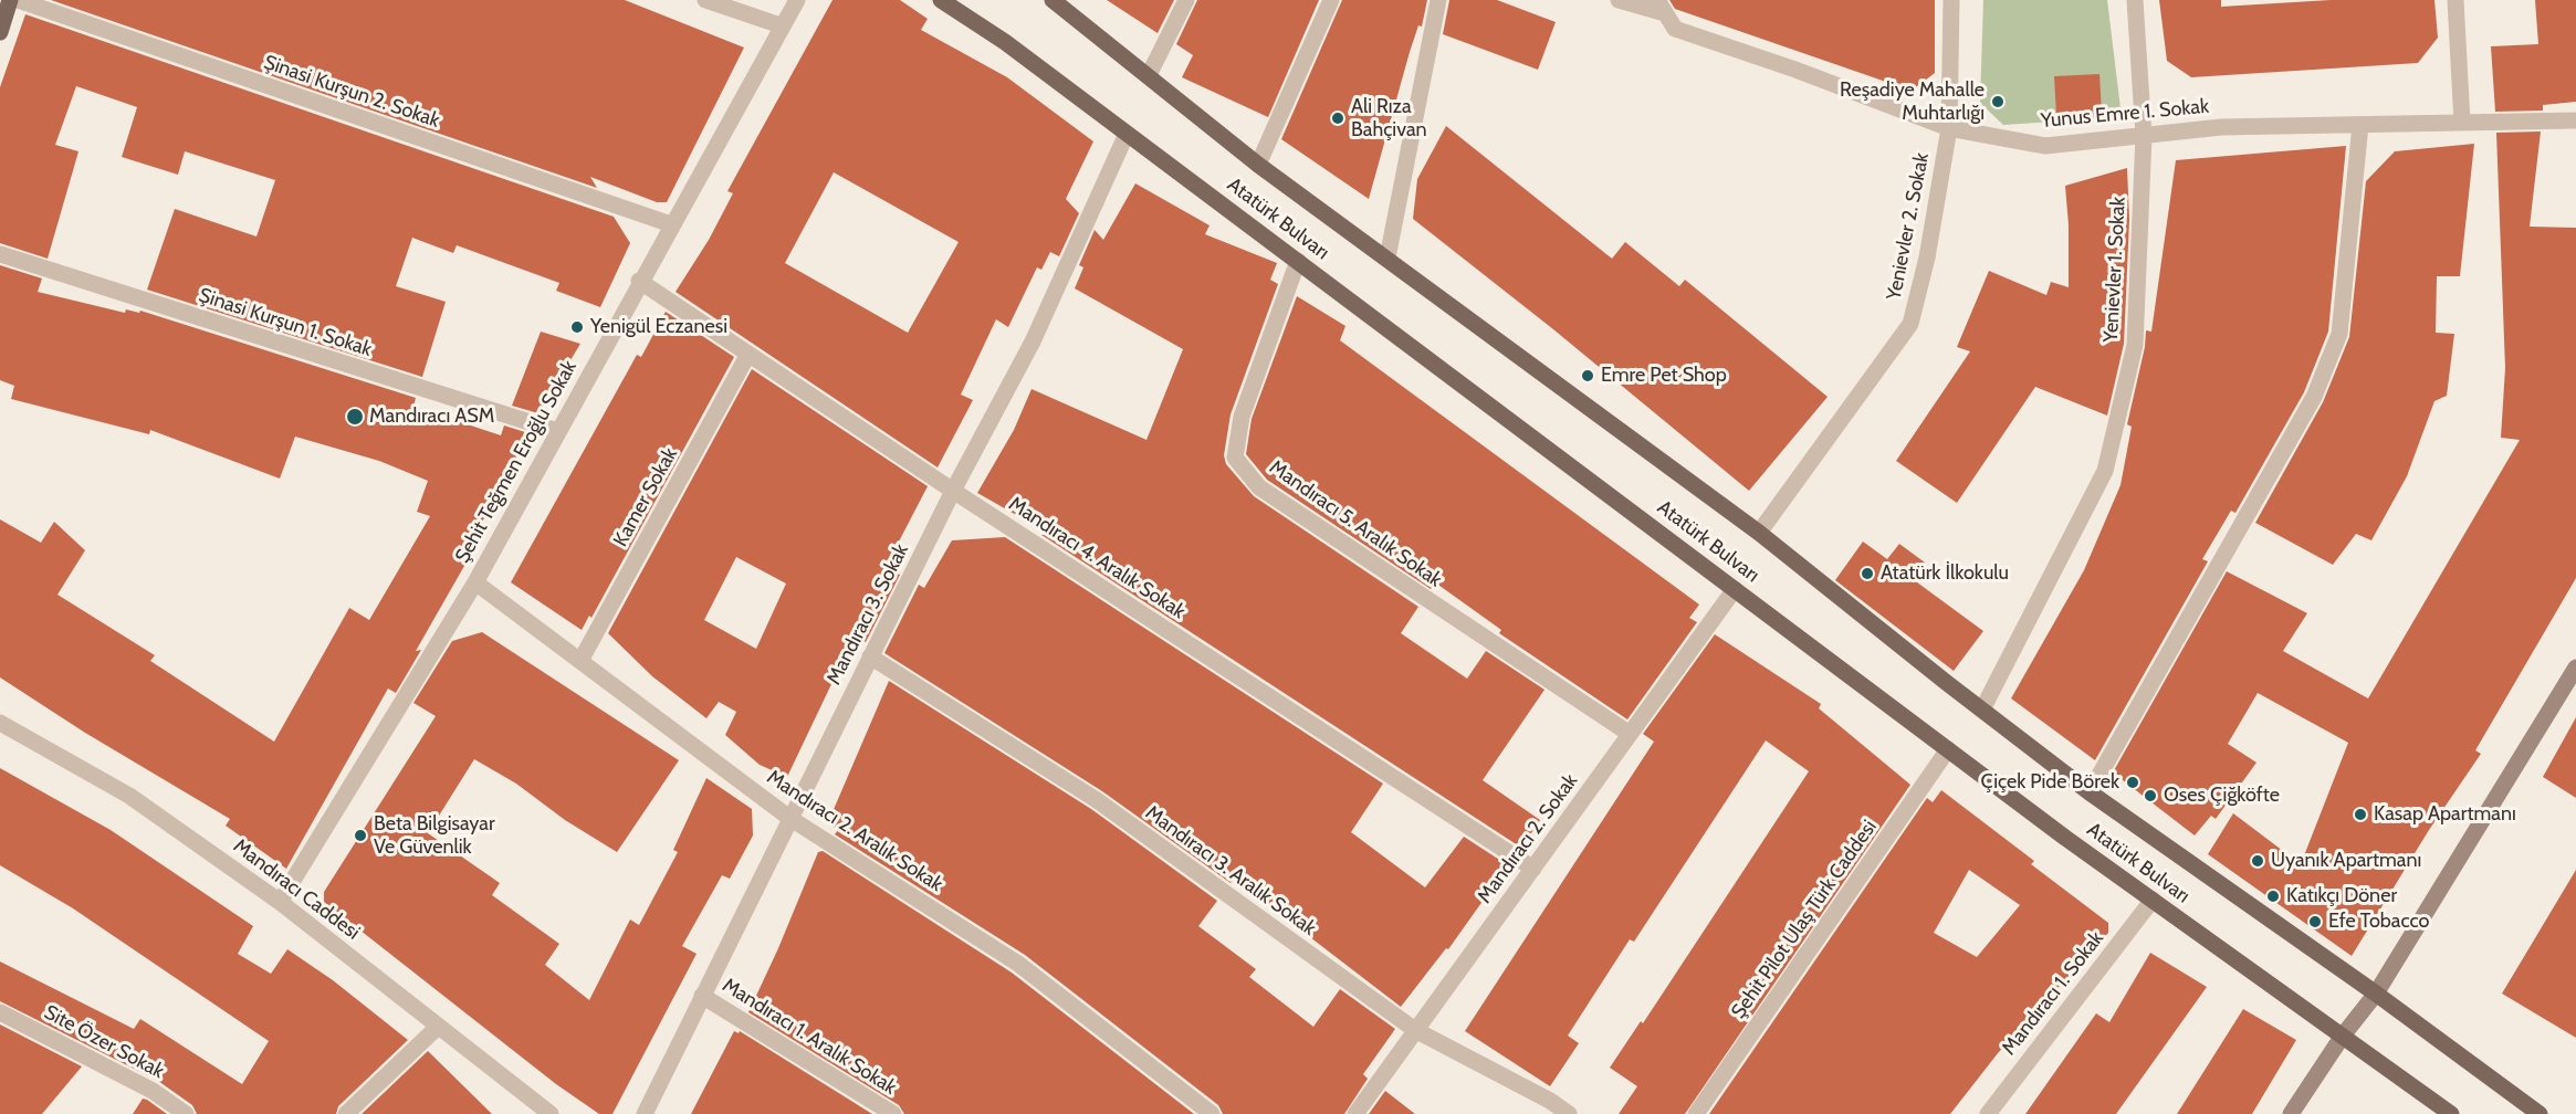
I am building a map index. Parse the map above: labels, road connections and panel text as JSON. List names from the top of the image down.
{
  "streets": {
    "main road": ["Atatürk Bulvarı"],
    "street": [
      "Şinasi Kurşun 2. Sokak",
      "Yunus Emre 1. Sokak",
      "Yenievler 2. Sokak",
      "Yenievler 1. Sokak",
      "Şinasi Kurşun 1. Sokak",
      "Şehit Teğmen Eroğlu Sokak",
      "Kamer Sokak",
      "Mandıracı 5. Aralık Sokak",
      "Mandıracı 4. Aralık Sokak",
      "Mandıracı 3. Sokak",
      "Mandıracı 2. Aralık Sokak",
      "Mandıracı 2. Sokak",
      "Mandıracı 3. Aralık Sokak",
      "Mandıracı Caddesi",
      "Şehit Pilot Ulaş Türk Caddesi",
      "Mandıracı 1. Sokak",
      "Mandıracı 1. Aralık Sokak",
      "Site Özer Sokak"
    ]
  },
  "crossings": [
    ["Şinasi Kurşun 2. Sokak", "Şehit Teğmen Eroğlu Sokak"],
    ["Yunus Emre 1. Sokak", "Yenievler 2. Sokak"],
    ["Yunus Emre 1. Sokak", "Yenievler 1. Sokak"],
    ["Atatürk Bulvarı", "Yenievler 2. Sokak"],
    ["Atatürk Bulvarı", "Yenievler 1. Sokak"],
    ["Atatürk Bulvarı", "Mandıracı 5. Aralık Sokak"],
    ["Atatürk Bulvarı", "Mandıracı 3. Sokak"],
    ["Atatürk Bulvarı", "Mandıracı 2. Sokak"],
    ["Atatürk Bulvarı", "Şehit Pilot Ulaş Türk Caddesi"],
    ["Atatürk Bulvarı", "Mandıracı 1. Sokak"],
    ["Şinasi Kurşun 1. Sokak", "Şehit Teğmen Eroğlu Sokak"],
    ["Şehit Teğmen Eroğlu Sokak", "Mandıracı 4. Aralık Sokak"],
    ["Şehit Teğmen Eroğlu Sokak", "Mandıracı 2. Aralık Sokak"],
    ["Şehit Teğmen Eroğlu Sokak", "Mandıracı Caddesi"],
    ["Kamer Sokak", "Mandıracı 4. Aralık Sokak"],
    ["Kamer Sokak", "Mandıracı 2. Aralık Sokak"],
    ["Mandıracı 5. Aralık Sokak", "Mandıracı 2. Sokak"],
    ["Mandıracı 4. Aralık Sokak", "Mandıracı 3. Sokak"],
    ["Mandıracı 4. Aralık Sokak", "Mandıracı 2. Sokak"],
    ["Mandıracı 3. Sokak", "Mandıracı 2. Aralık Sokak"],
    ["Mandıracı 3. Sokak", "Mandıracı 3. Aralık Sokak"],
    ["Mandıracı 3. Sokak", "Mandıracı 1. Aralık Sokak"],
    ["Mandıracı 2. Sokak", "Mandıracı 3. Aralık Sokak"]
  ],
  "places": [
    "Reşadiye Mahalle Muhtarlığı",
    "Ali Rıza Bahçivan",
    "Yenigül Eczanesi",
    "Emre Pet Shop",
    "Mandıracı ASM",
    "Atatürk İlkokulu",
    "Çiçek Pide Börek",
    "Oses Çiğköfte",
    "Kasap Apartmanı",
    "Beta Bilgisayar Ve Güvenlik",
    "Uyanık Apartmanı",
    "Katıkçı Döner",
    "Efe Tobacco"
  ]
}
